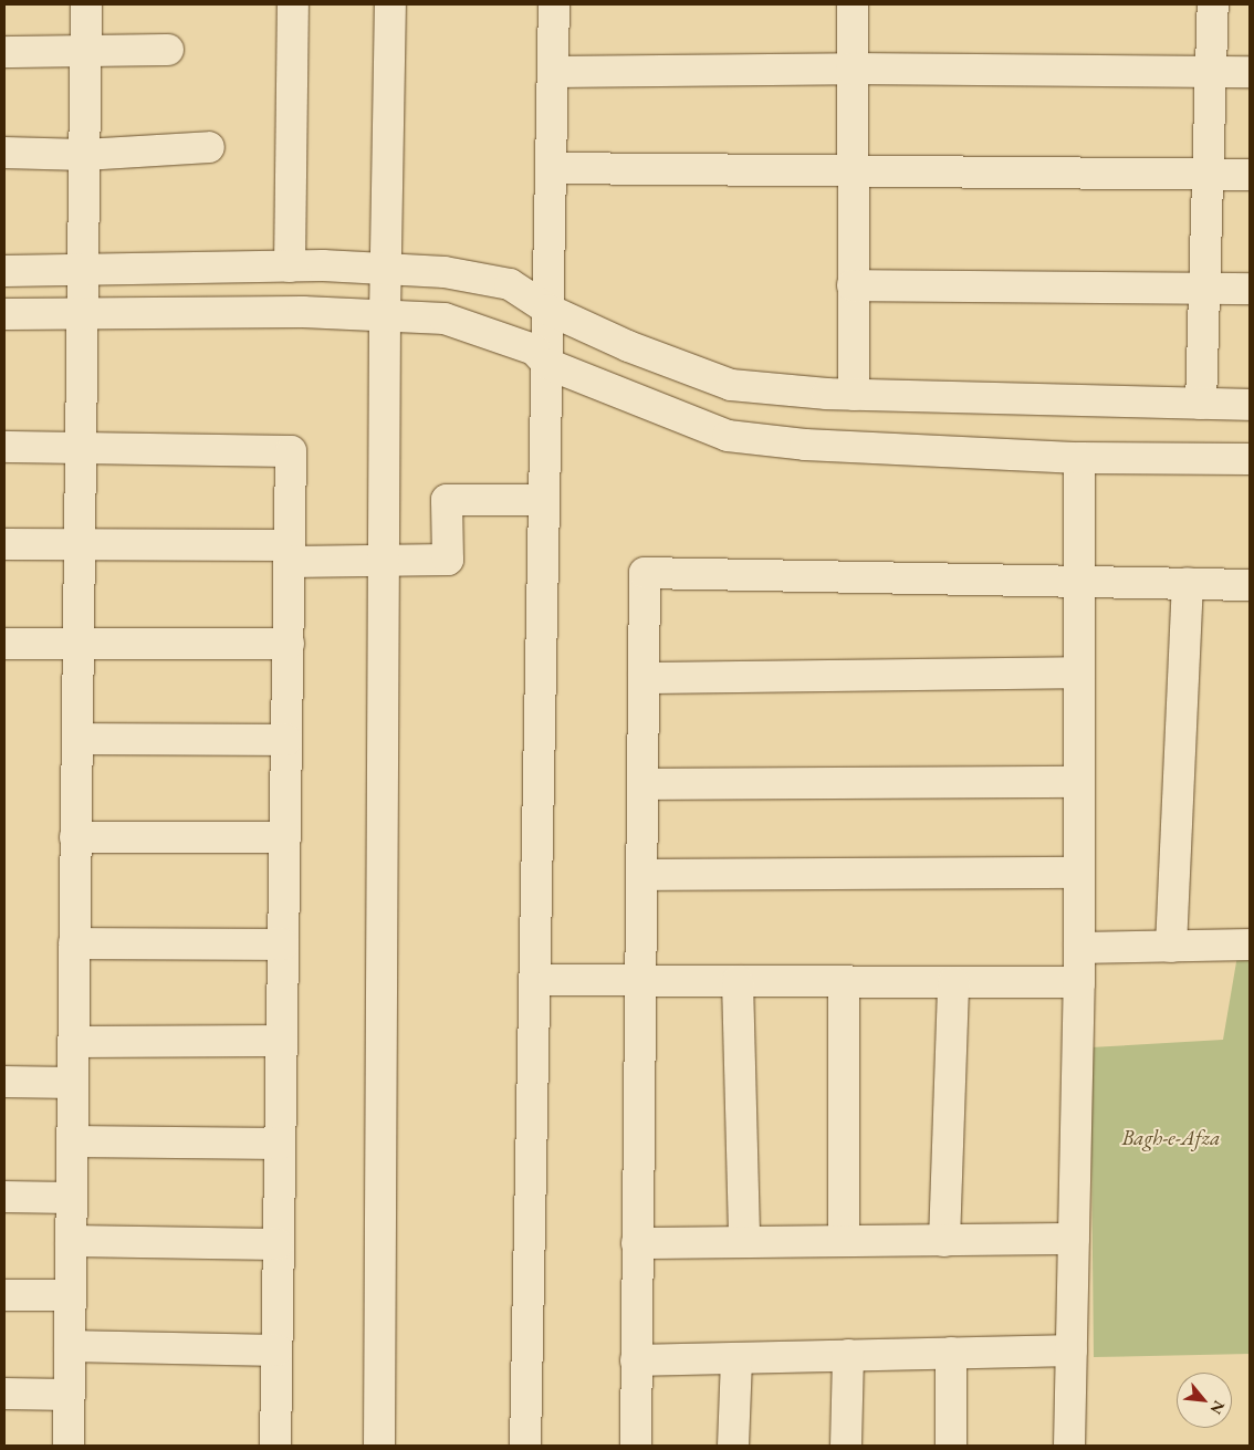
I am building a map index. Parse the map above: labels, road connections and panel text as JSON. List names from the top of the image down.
{
  "parks": ["Bagh-e-Afza"],
  "north": "bottom right"
}
